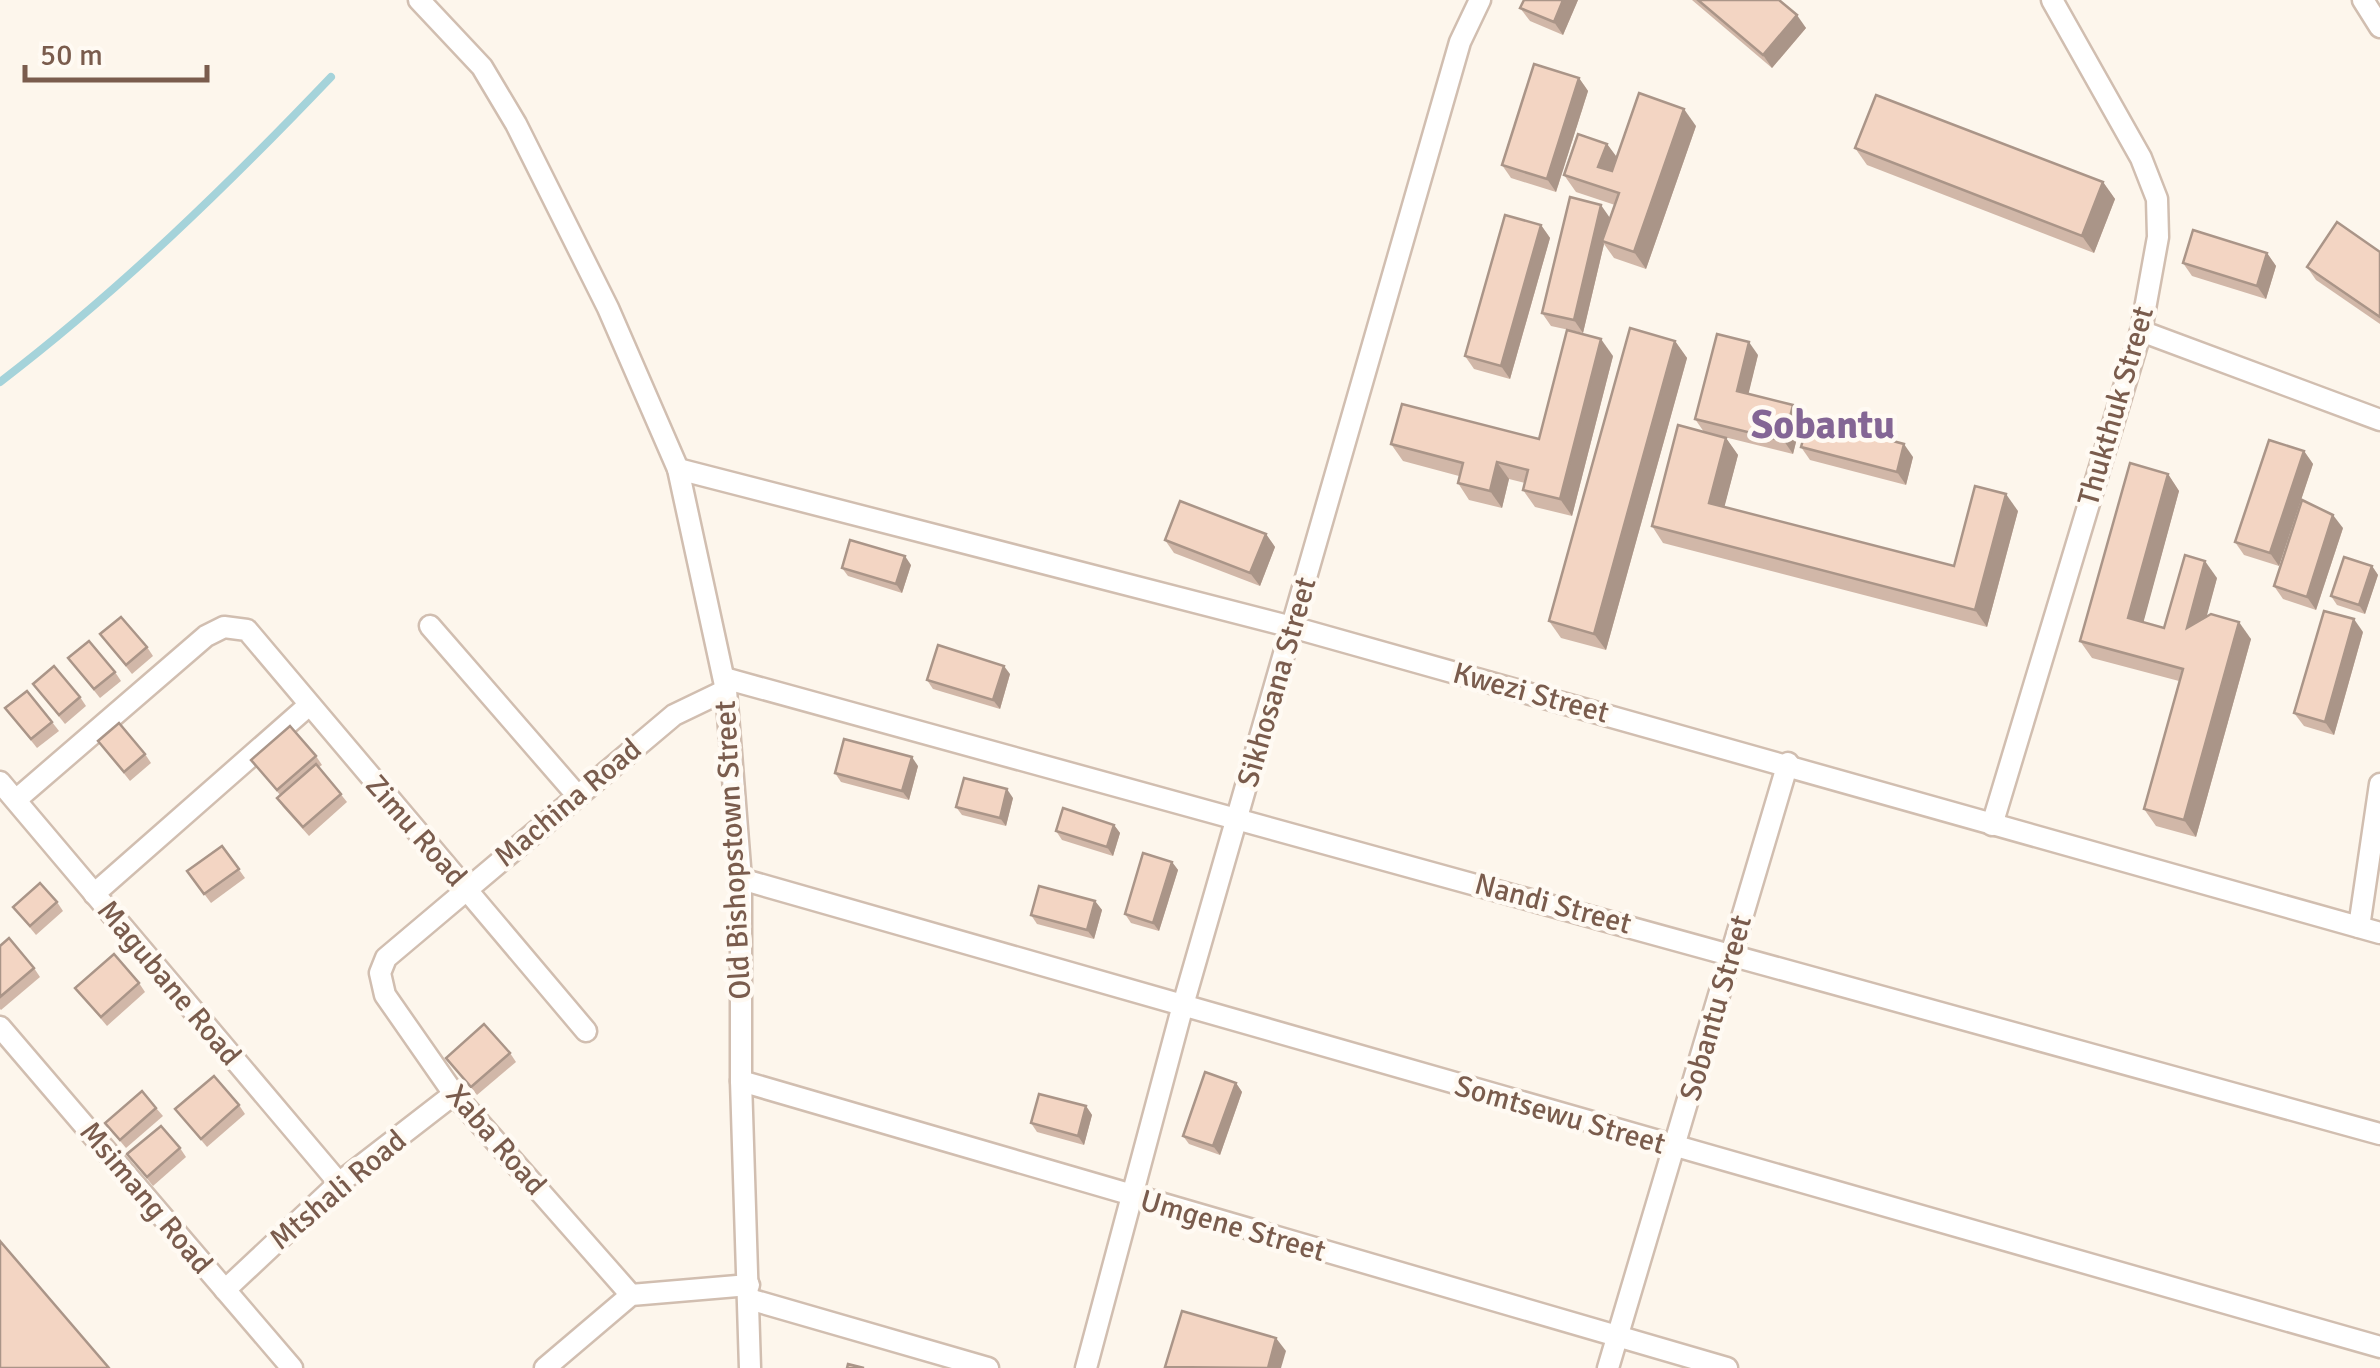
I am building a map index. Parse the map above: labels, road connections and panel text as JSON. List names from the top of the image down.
{
  "streets": {
    "street": [
      "Thukthuk Street",
      "Sikhosana Street",
      "Kwezi Street",
      "Machina Road",
      "Zimu Road",
      "Old Bishopstown Street",
      "Nandi Street",
      "Magubane Road",
      "Sobantu Street",
      "Somtsewu Street",
      "Xaba Road",
      "Mtshali Road",
      "Msimang Road",
      "Umgene Street"
    ]
  },
  "crossings": [
    ["Thukthuk Street", "Kwezi Street"],
    ["Sikhosana Street", "Kwezi Street"],
    ["Sikhosana Street", "Nandi Street"],
    ["Sikhosana Street", "Somtsewu Street"],
    ["Sikhosana Street", "Umgene Street"],
    ["Kwezi Street", "Old Bishopstown Street"],
    ["Kwezi Street", "Sobantu Street"],
    ["Machina Road", "Zimu Road"],
    ["Machina Road", "Old Bishopstown Street"],
    ["Machina Road", "Nandi Street"],
    ["Machina Road", "Xaba Road"],
    ["Zimu Road", "Magubane Road"],
    ["Old Bishopstown Street", "Nandi Street"],
    ["Old Bishopstown Street", "Somtsewu Street"],
    ["Old Bishopstown Street", "Umgene Street"],
    ["Nandi Street", "Sobantu Street"],
    ["Magubane Road", "Mtshali Road"],
    ["Sobantu Street", "Somtsewu Street"],
    ["Sobantu Street", "Umgene Street"],
    ["Xaba Road", "Mtshali Road"],
    ["Mtshali Road", "Msimang Road"]
  ],
  "districts": ["Sobantu"],
  "scale_bar": "50 m"
}
